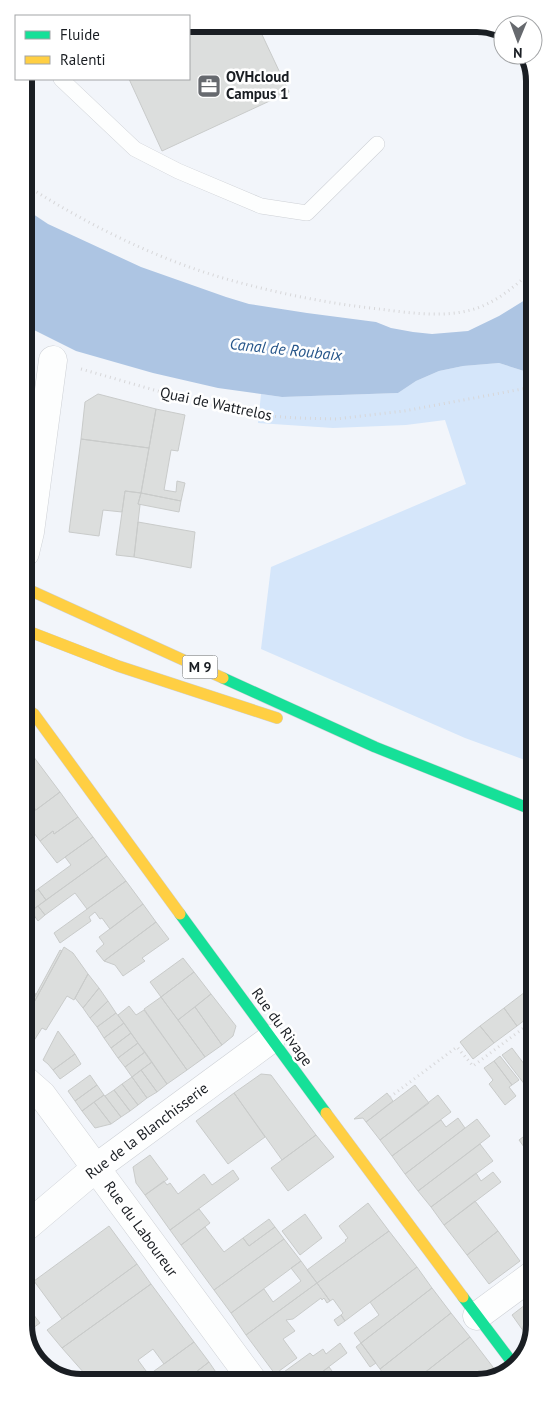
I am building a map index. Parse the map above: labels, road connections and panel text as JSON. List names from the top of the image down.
{
  "streets": {
    "main road": ["M 9", "Rue du Rivage"],
    "street": ["Rue de la Blanchisserie", "Rue du Laboureur"],
    "path": ["Quai de Wattrelos"]
  },
  "crossings": [
    ["Rue du Rivage", "Rue de la Blanchisserie"],
    ["Rue de la Blanchisserie", "Rue du Laboureur"]
  ],
  "water": ["Canal de Roubaix"],
  "places": {
    "office": ["OVHcloud Campus 1"]
  },
  "legend": ["Fluide", "Ralenti"],
  "north": "bottom"
}
